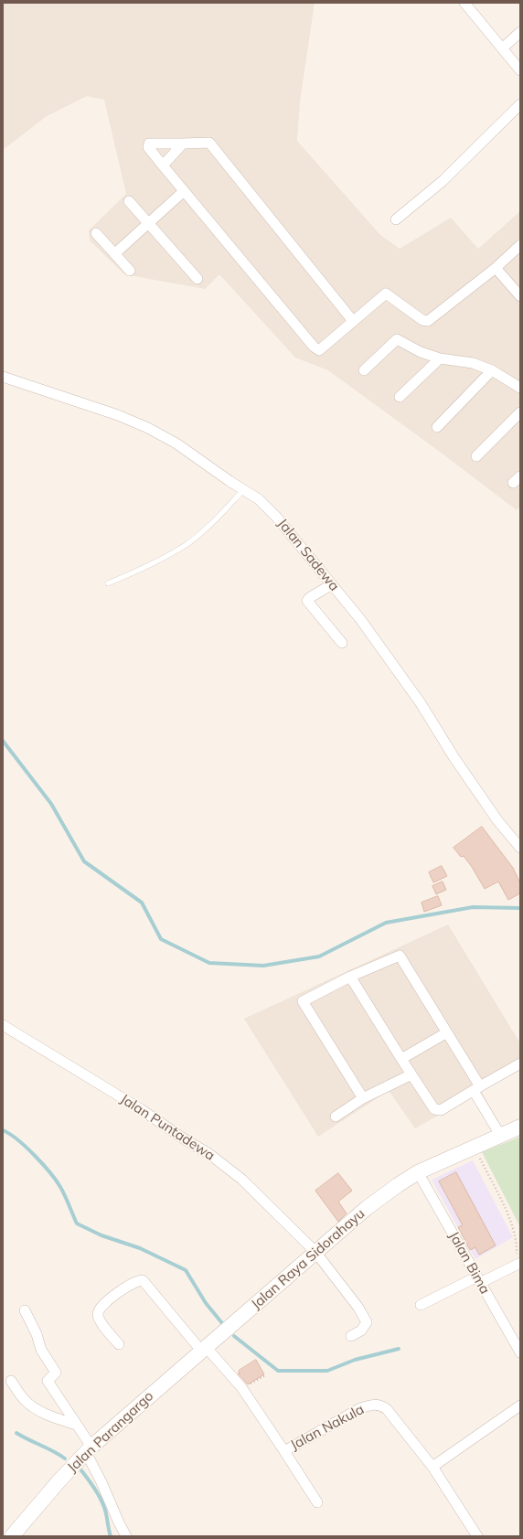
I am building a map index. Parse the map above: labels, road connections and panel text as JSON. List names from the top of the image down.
{
  "streets": {
    "main road": ["Jalan Raya Sidorahayu", "Jalan Parangargo"],
    "street": [
      "Jalan Sadewa",
      "Jalan Puntadewa",
      "Jalan Bima",
      "Jalan Nakula"
    ]
  },
  "crossings": [
    ["Jalan Puntadewa", "Jalan Raya Sidorahayu"],
    ["Jalan Raya Sidorahayu", "Jalan Bima"],
    ["Jalan Raya Sidorahayu", "Jalan Nakula"],
    ["Jalan Raya Sidorahayu", "Jalan Parangargo"],
    ["Jalan Nakula", "Jalan Parangargo"]
  ]
}
